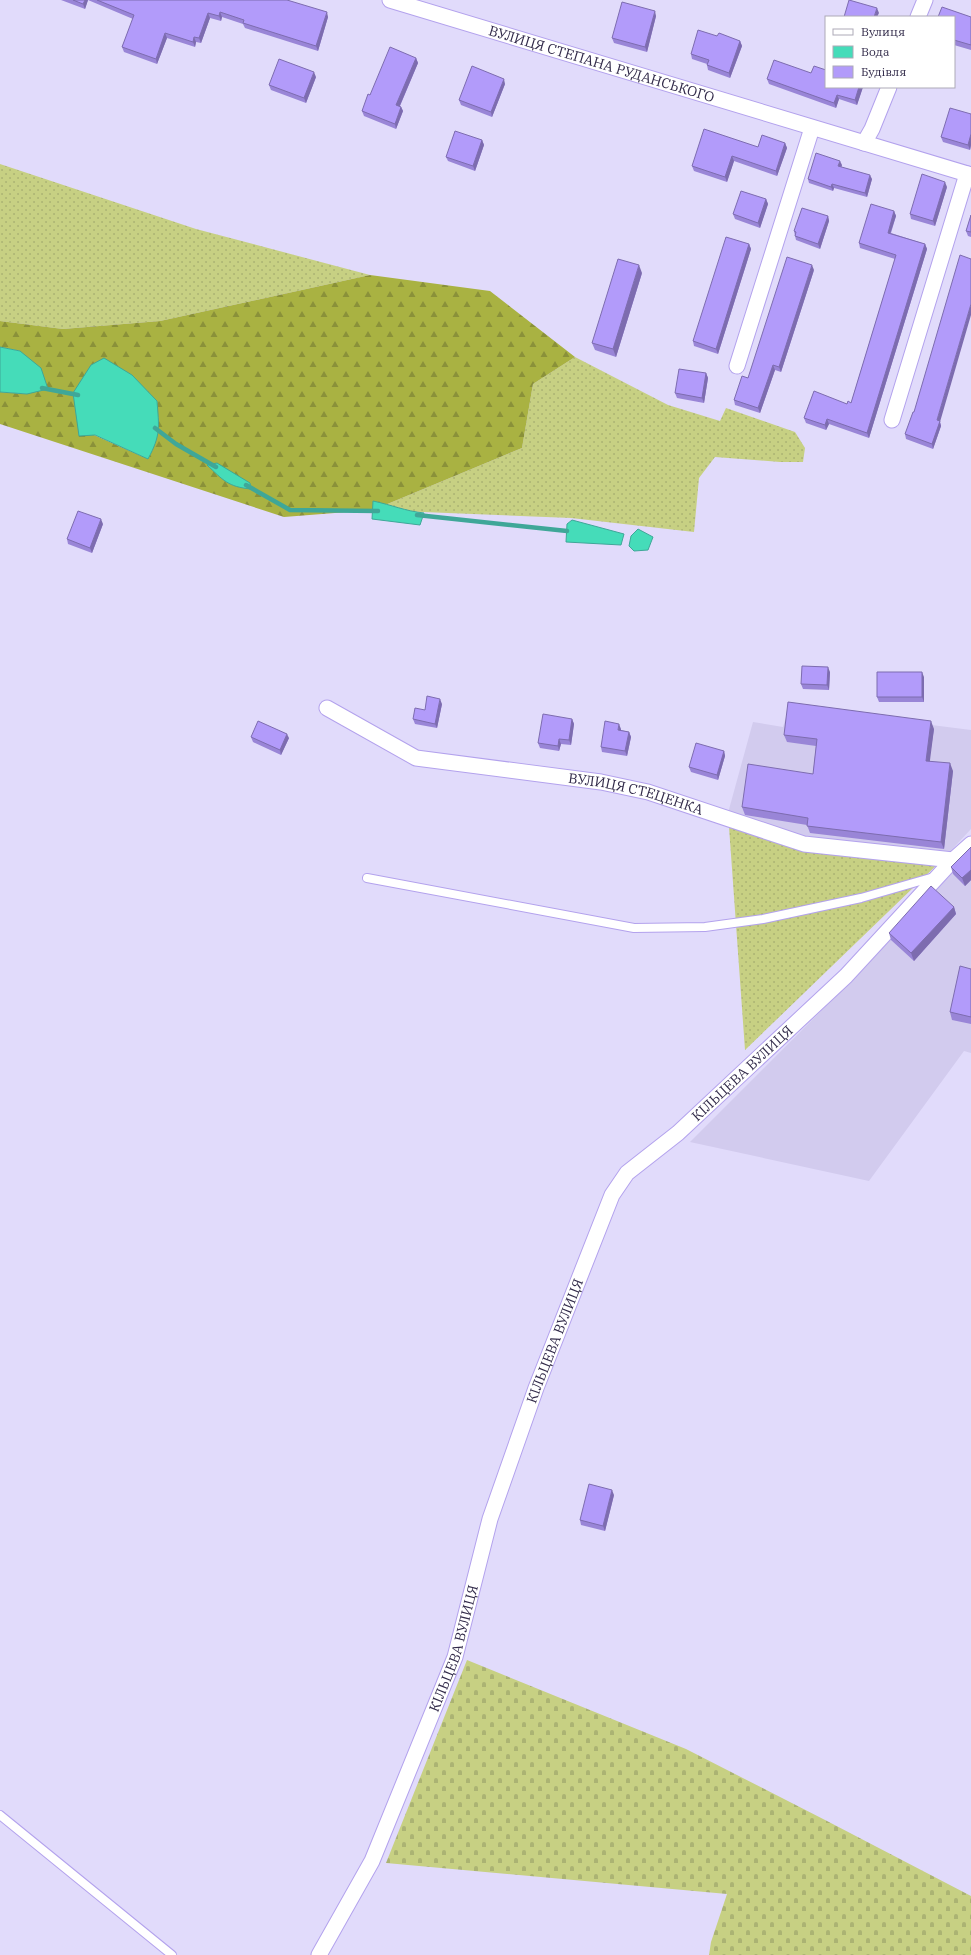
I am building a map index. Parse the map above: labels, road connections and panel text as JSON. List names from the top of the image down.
{
  "streets": {
    "street": ["ВУЛИЦЯ СТЕПАНА РУДАНСЬКОГО", "ВУЛИЦЯ СТЕЦЕНКА", "КІЛЬЦЕВА ВУЛИЦЯ"]
  },
  "crossings": [
    ["ВУЛИЦЯ СТЕЦЕНКА", "КІЛЬЦЕВА ВУЛИЦЯ"]
  ],
  "legend": ["Вулиця", "Вода", "Будівля"]
}
